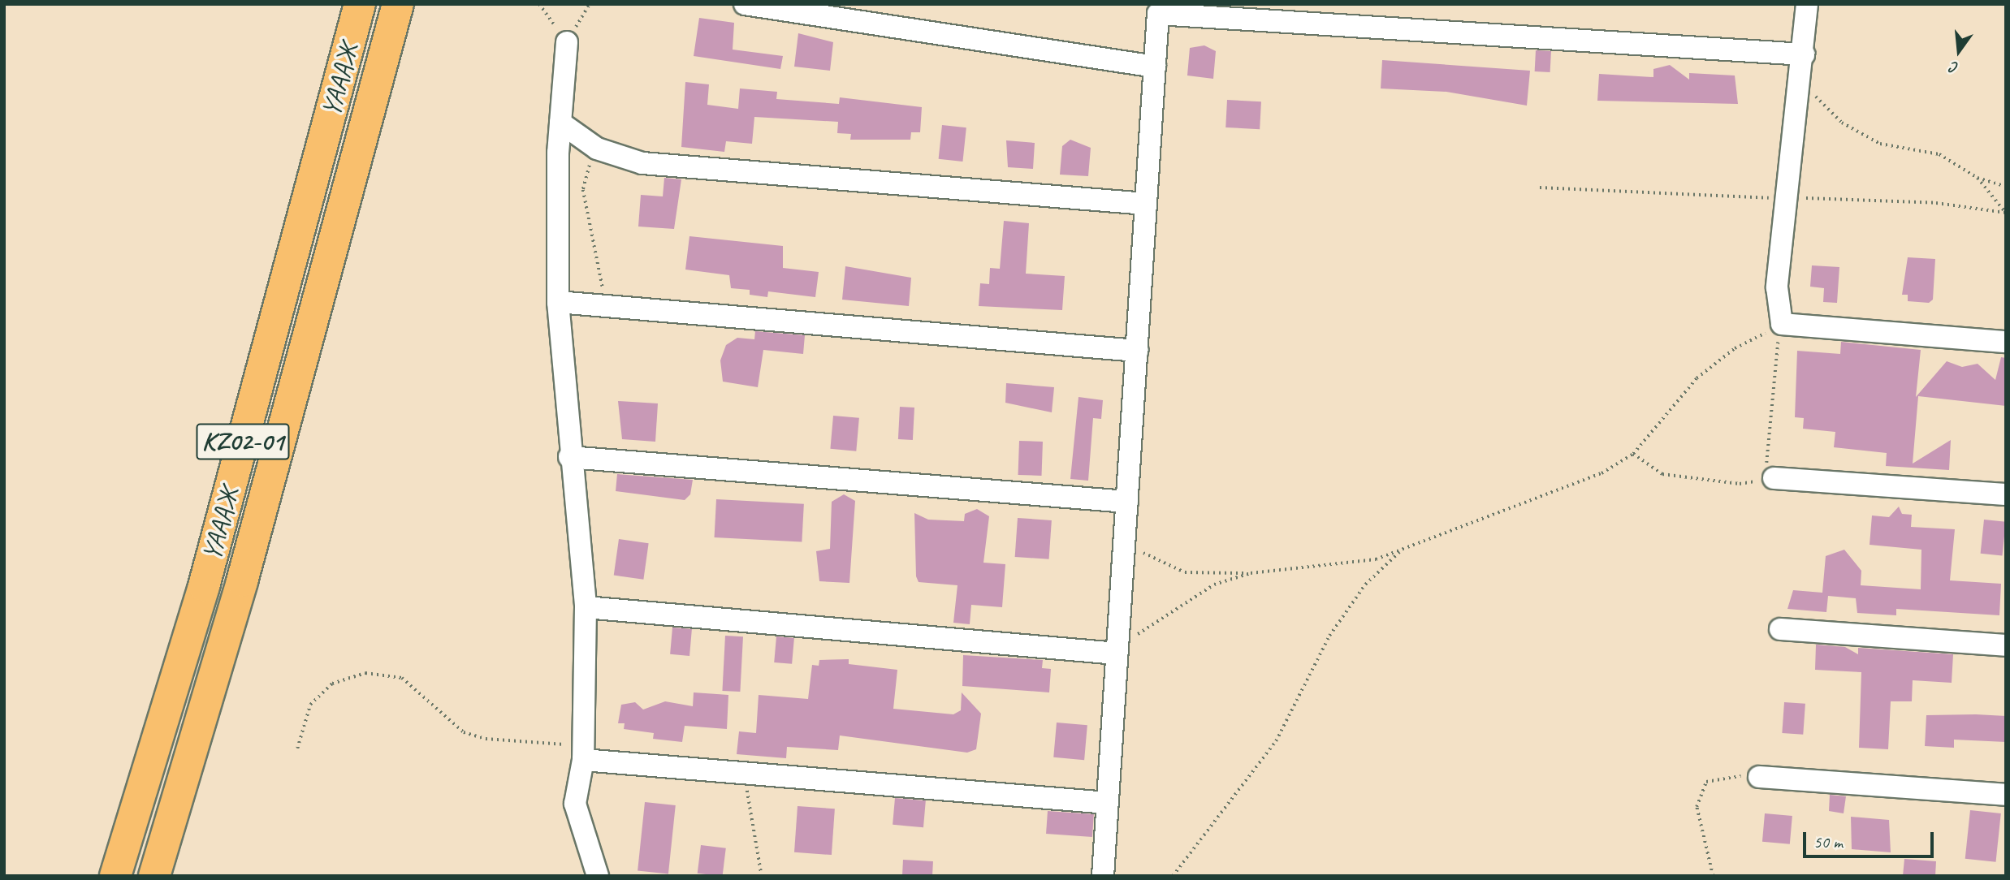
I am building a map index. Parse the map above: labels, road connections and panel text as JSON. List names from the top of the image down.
{
  "streets": {
    "highway": ["ҮАААЖ", "KZ02-01"]
  },
  "scale_bar": "50 m",
  "north": "bottom"
}
